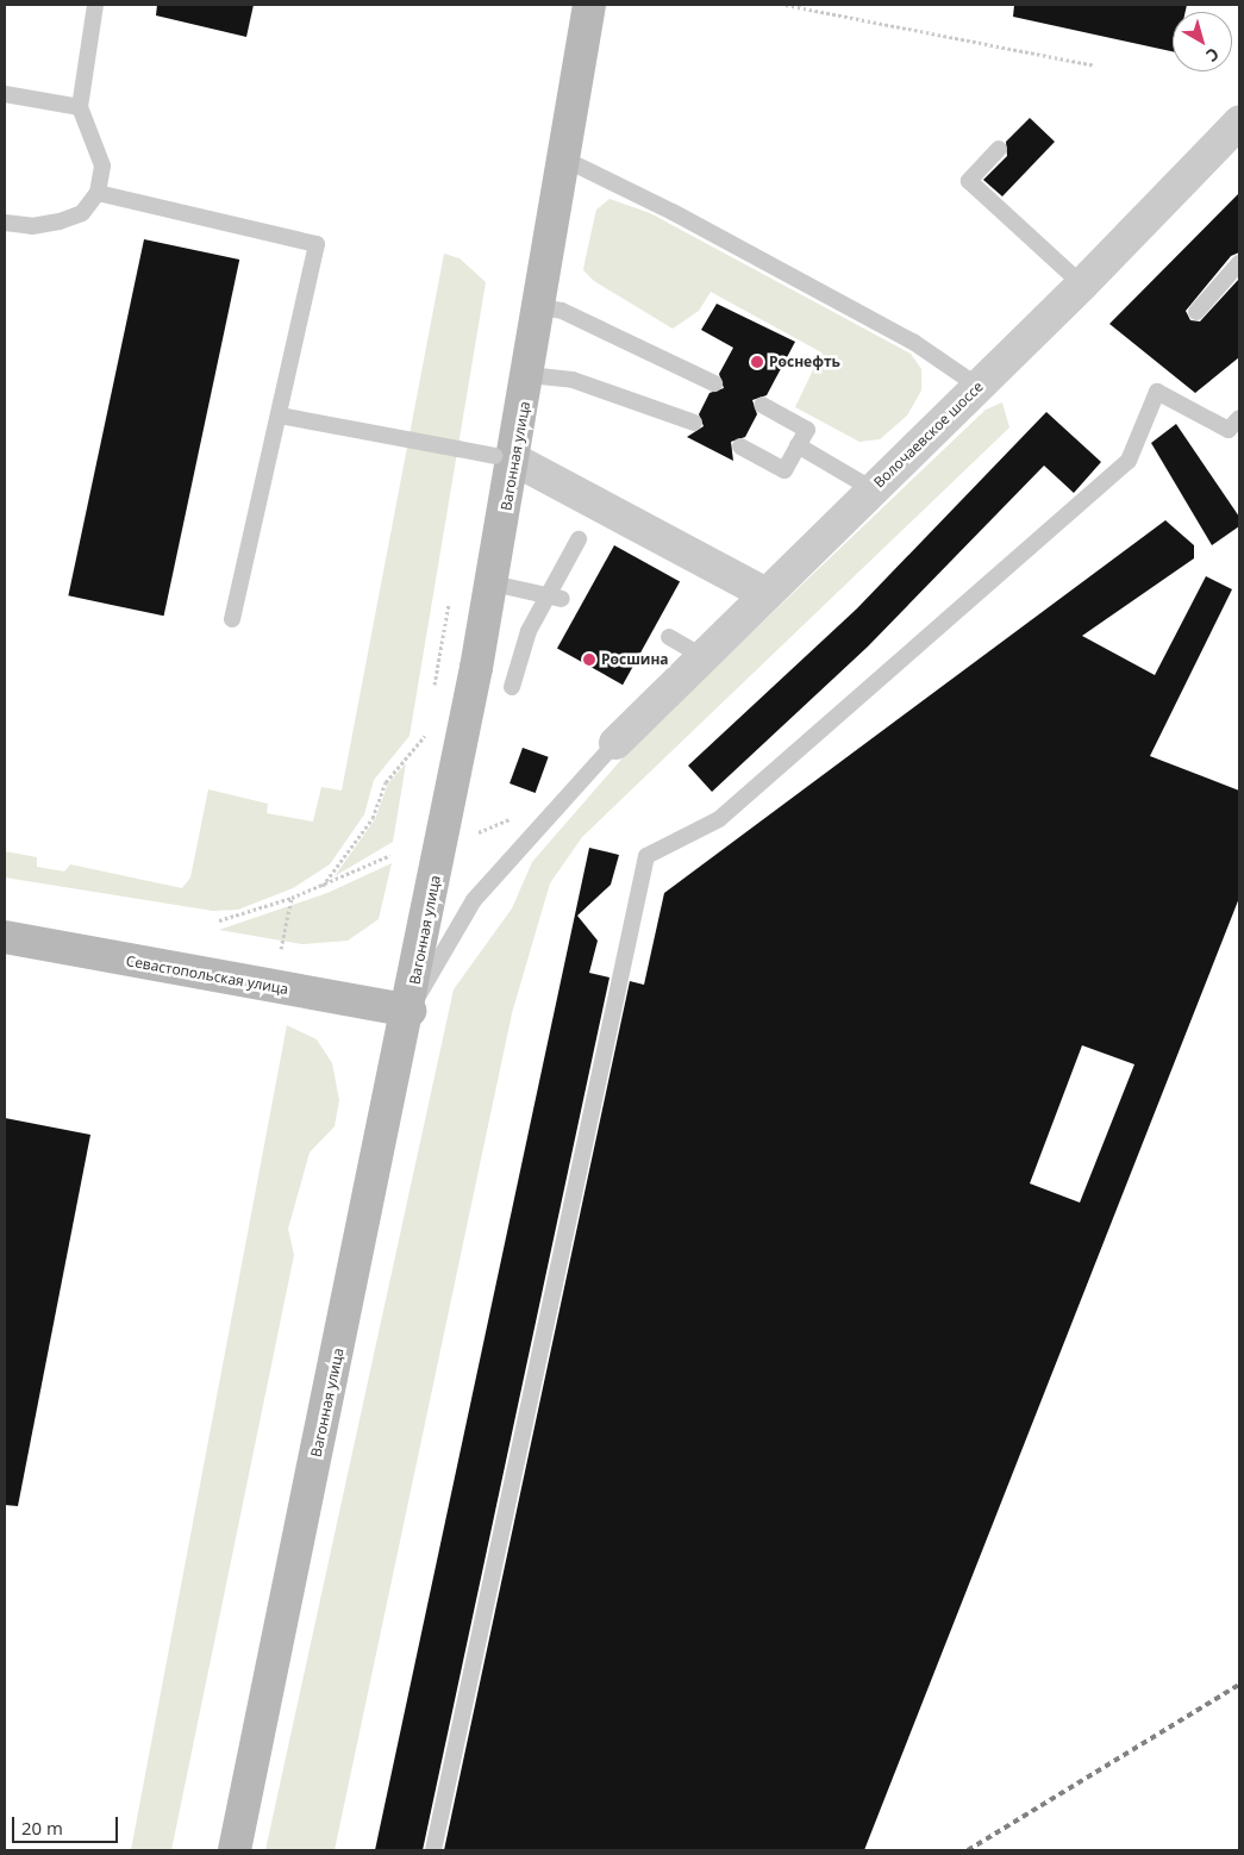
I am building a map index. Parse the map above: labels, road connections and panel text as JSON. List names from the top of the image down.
{
  "streets": {
    "street": ["Волочаевское шоссе", "Вагонная улица", "Севастопольская улица"]
  },
  "crossings": [
    ["Вагонная улица", "Севастопольская улица"]
  ],
  "places": ["Роснефть", "Росшина"],
  "scale_bar": "20 m",
  "north": "bottom right"
}
